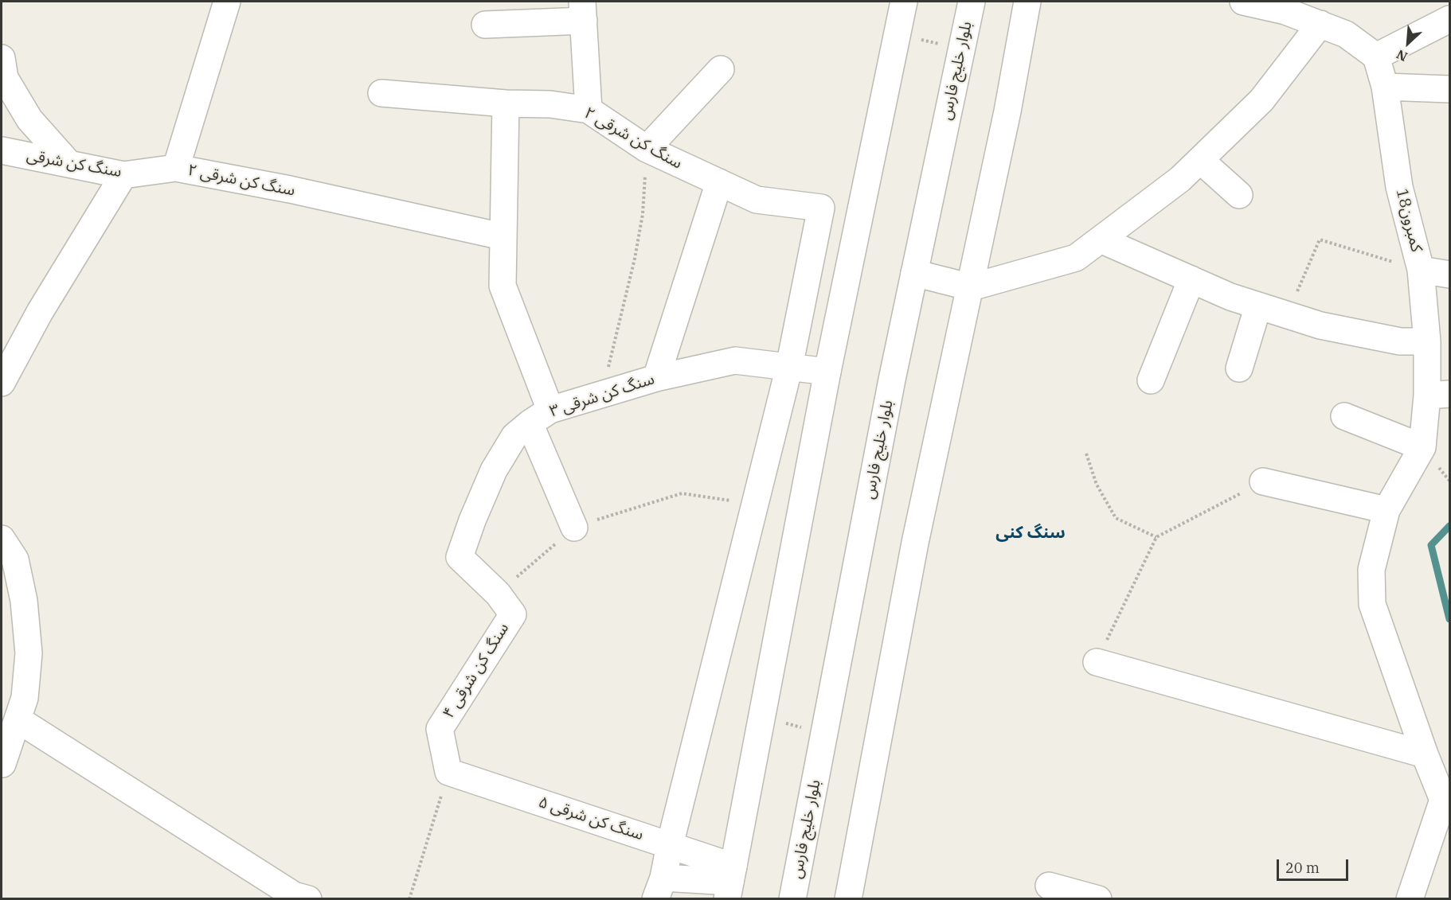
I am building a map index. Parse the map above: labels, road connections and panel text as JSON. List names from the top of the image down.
{
  "streets": {
    "street": [
      "بلوار خلیج فارس",
      "سنگ کن شرقی ۲",
      "سنگ کن شرقی",
      "کمبرون18",
      "سنگ کن شرقی ۳",
      "سنگ کن شرقی ۴",
      "سنگ کن شرقی ۵"
    ]
  },
  "crossings": [
    ["سنگ کن شرقی ۲", "سنگ کن شرقی"],
    ["سنگ کن شرقی ۲", "سنگ کن شرقی ۳"],
    ["سنگ کن شرقی ۳", "سنگ کن شرقی ۴"],
    ["سنگ کن شرقی ۴", "سنگ کن شرقی ۵"]
  ],
  "districts": ["سنگ کنی"],
  "scale_bar": "20 m",
  "north": "bottom left"
}
